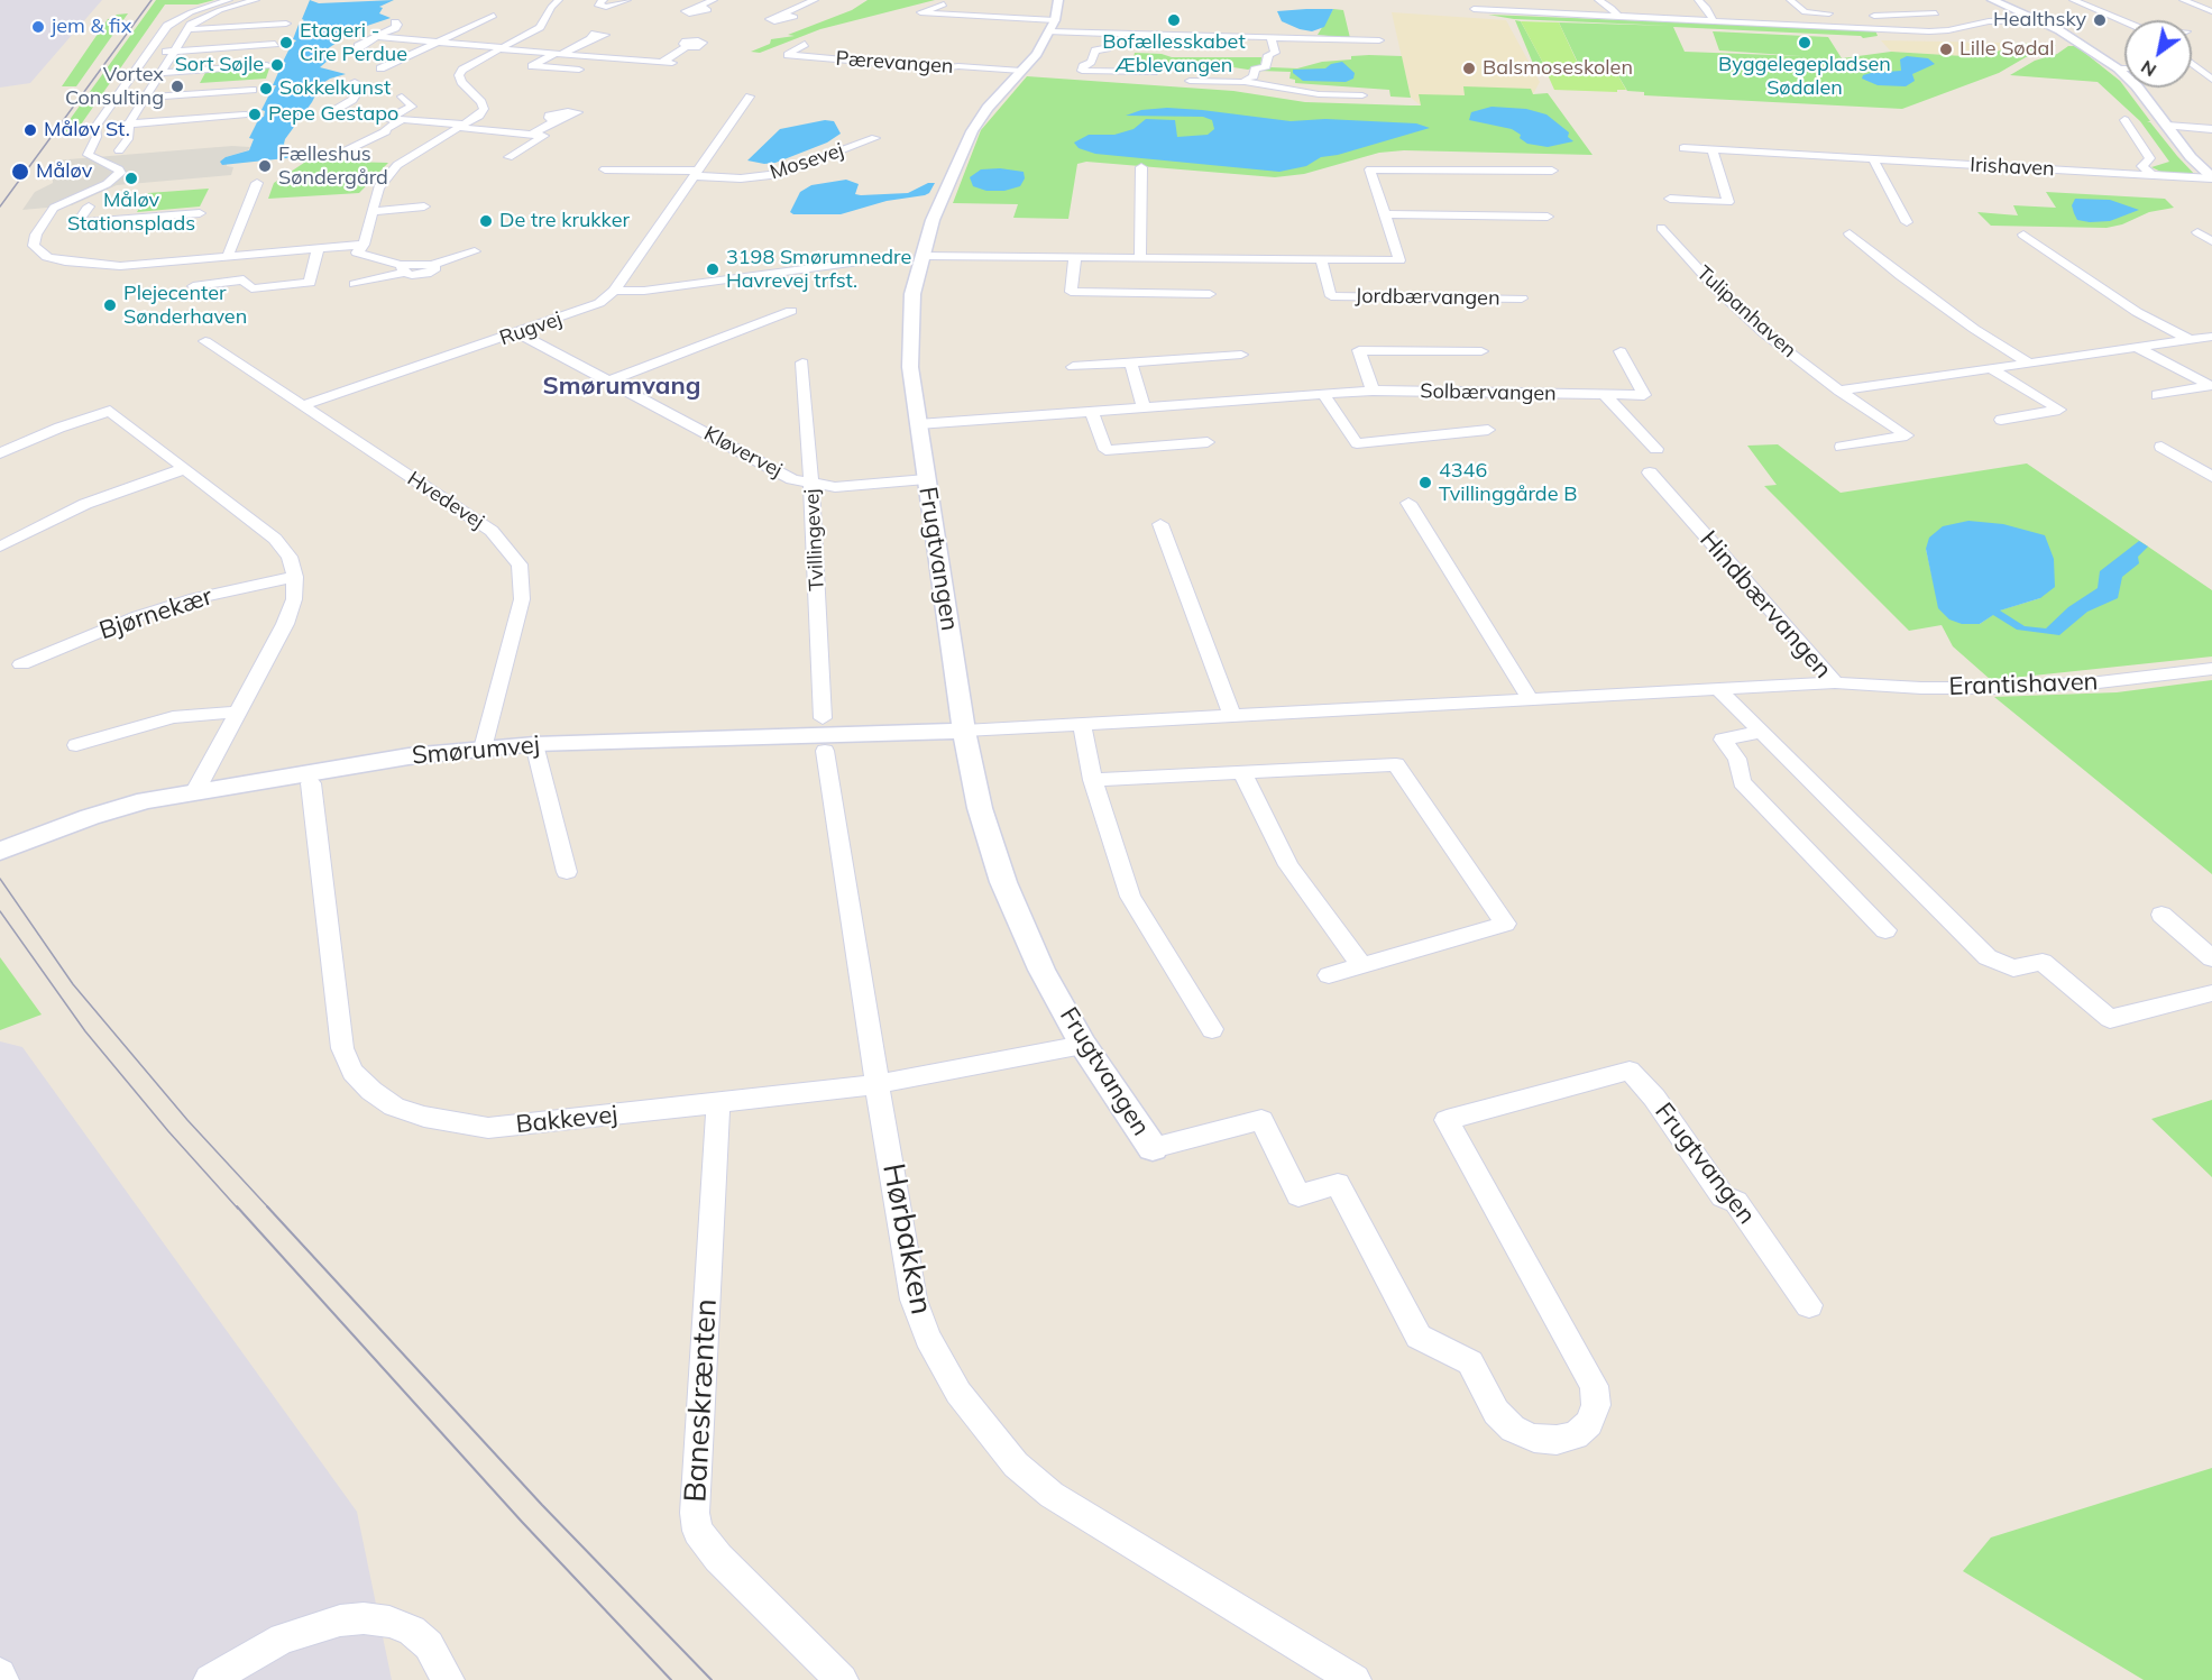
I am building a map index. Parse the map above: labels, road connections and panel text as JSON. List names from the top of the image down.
{
  "streets": {
    "street": [
      "Pærevangen",
      "Mosevej",
      "Irishaven",
      "Jordbærvangen",
      "Tulipanhaven",
      "Rugvej",
      "Solbærvangen",
      "Kløvervej",
      "Hvedevej",
      "Tvillingevej",
      "Frugtvangen",
      "Hindbærvangen",
      "Bjørnekær",
      "Erantishaven",
      "Smørumvej",
      "Bakkevej",
      "Hørbakken",
      "Baneskrænten"
    ]
  },
  "crossings": [
    ["Pærevangen", "Frugtvangen"],
    ["Mosevej", "Rugvej"],
    ["Jordbærvangen", "Frugtvangen"],
    ["Rugvej", "Kløvervej"],
    ["Rugvej", "Hvedevej"],
    ["Solbærvangen", "Frugtvangen"],
    ["Kløvervej", "Tvillingevej"],
    ["Kløvervej", "Frugtvangen"],
    ["Hvedevej", "Smørumvej"],
    ["Frugtvangen", "Hindbærvangen"],
    ["Frugtvangen", "Smørumvej"],
    ["Frugtvangen", "Bakkevej"],
    ["Hindbærvangen", "Erantishaven"],
    ["Hindbærvangen", "Smørumvej"],
    ["Bakkevej", "Hørbakken"],
    ["Bakkevej", "Baneskrænten"]
  ],
  "districts": ["Smørumvang"],
  "places": [
    "Bofællesskabet Æblevangen",
    "Healthsky",
    "jem & fix",
    "Etageri - Cire Perdue",
    "Byggelegepladsen Sødalen",
    "Lille Sødal",
    "Sort Søjle",
    "Balsmoseskolen",
    "Vortex Consulting",
    "Sokkelkunst",
    "Pepe Gestapo",
    "Måløv St.",
    "Fælleshus Søndergård",
    "Måløv",
    "Måløv Stationsplads",
    "De tre krukker",
    "3198 Smørumnedre Havrevej trfst.",
    "Plejecenter Sønderhaven",
    "4346 Tvillinggårde B"
  ],
  "north": "bottom left"
}
